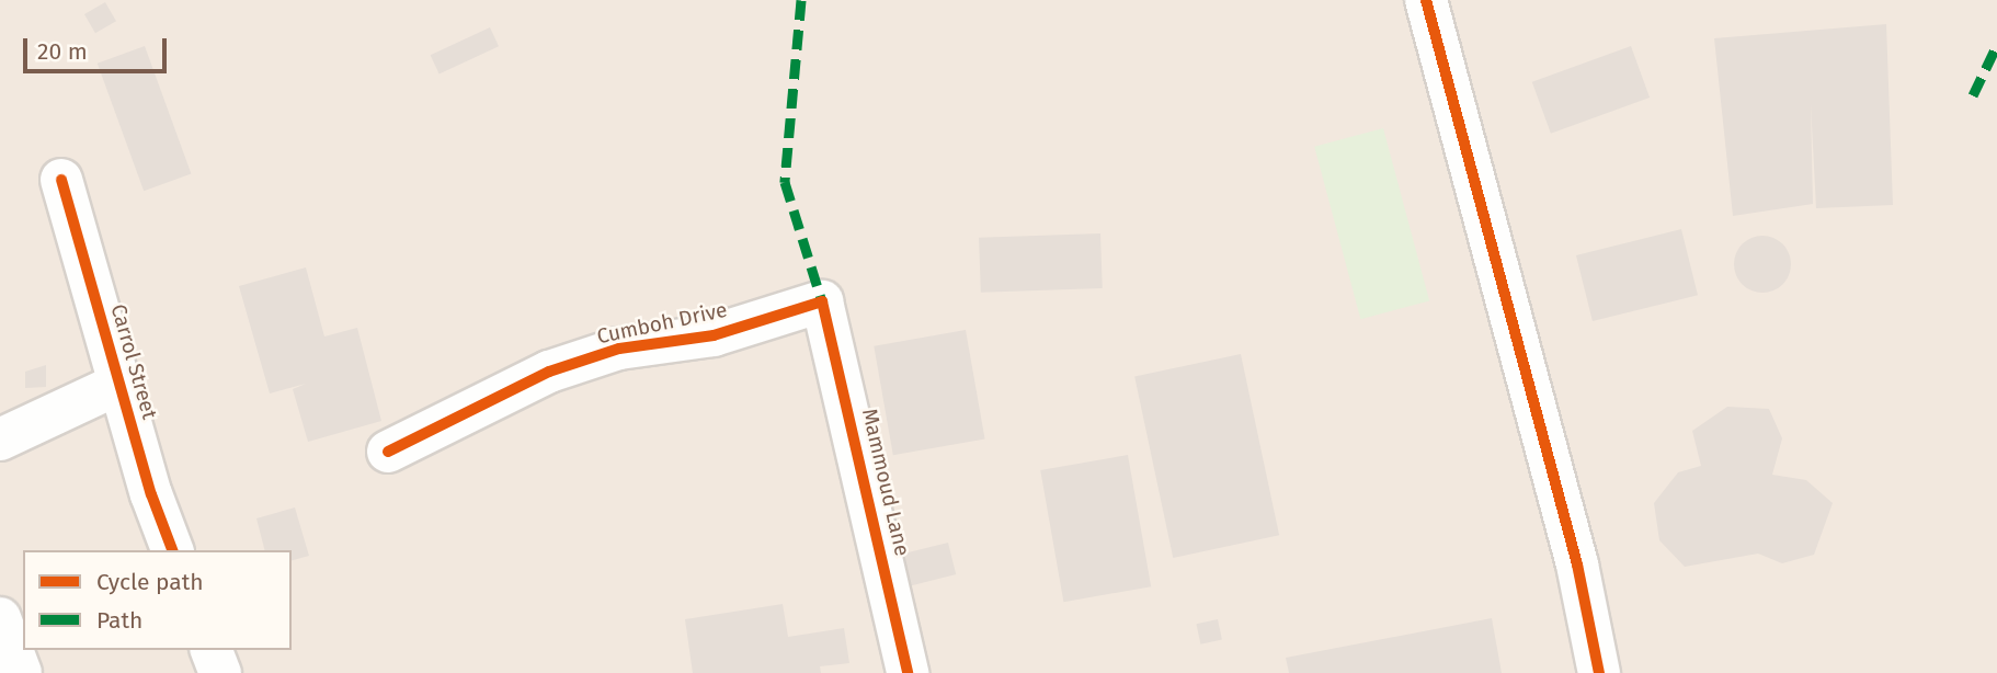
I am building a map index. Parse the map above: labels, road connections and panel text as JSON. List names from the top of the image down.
{
  "streets": {
    "street": ["Cumboh Drive", "Carrol Street", "Mammoud Lane"]
  },
  "crossings": [
    ["Cumboh Drive", "Mammoud Lane"]
  ],
  "legend": ["Cycle path", "Path"],
  "scale_bar": "20 m"
}
